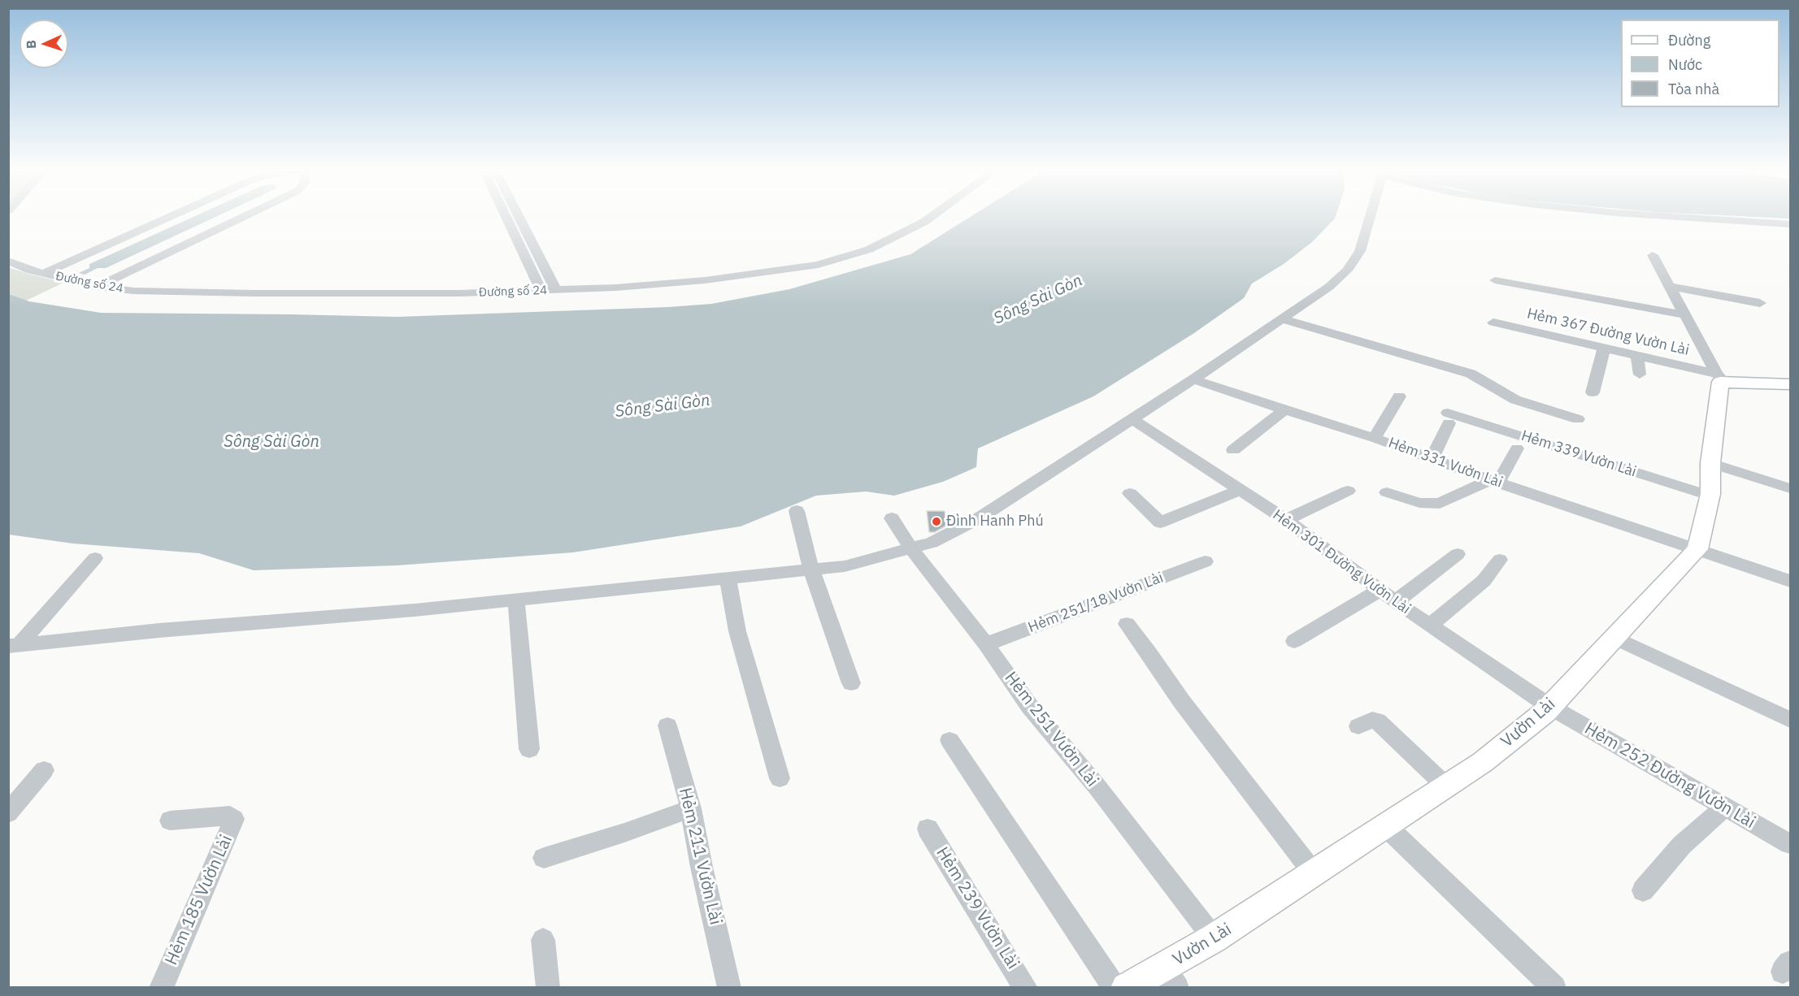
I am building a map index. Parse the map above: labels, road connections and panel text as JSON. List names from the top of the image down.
{
  "streets": {
    "main road": ["Vườn Lài"],
    "street": [
      "Đường số 24",
      "Hẻm 367 Đường Vườn Lài",
      "Hẻm 339 Vườn Lài",
      "Hẻm 331 Vườn Lài",
      "Hẻm 301 Đường Vườn Lài",
      "Hẻm 251/18 Vườn Lài",
      "Hẻm 251 Vườn Lài",
      "Hẻm 252 Đường Vườn Lài",
      "Hẻm 211 Vườn Lài",
      "Hẻm 185 Vườn Lài",
      "Hẻm 239 Vườn Lài"
    ]
  },
  "crossings": [
    ["Hẻm 339 Vườn Lài", "Hẻm 331 Vườn Lài"],
    ["Hẻm 331 Vườn Lài", "Vườn Lài"],
    ["Hẻm 301 Đường Vườn Lài", "Vườn Lài"],
    ["Hẻm 301 Đường Vườn Lài", "Hẻm 252 Đường Vườn Lài"],
    ["Hẻm 251/18 Vườn Lài", "Hẻm 251 Vườn Lài"],
    ["Vườn Lài", "Hẻm 251 Vườn Lài"],
    ["Vườn Lài", "Hẻm 252 Đường Vườn Lài"]
  ],
  "water": ["Sông Sài Gòn"],
  "places": ["Đình Hanh Phú"],
  "legend": ["Đường", "Nước", "Tòa nhà"],
  "north": "left"
}
